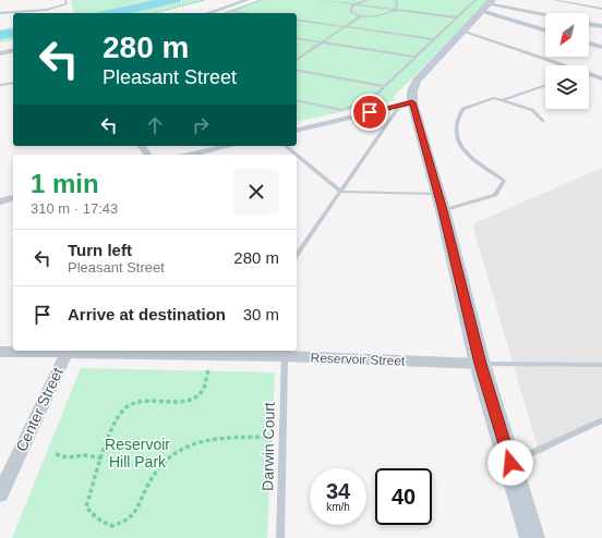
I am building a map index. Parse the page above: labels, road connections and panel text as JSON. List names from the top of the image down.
{
  "streets": {
    "street": ["Reservoir Street", "Center Street"],
    "lane": ["Darwin Court"]
  },
  "crossings": [
    ["Reservoir Street", "Center Street"],
    ["Reservoir Street", "Darwin Court"]
  ],
  "parks": ["Reservoir Hill Park"],
  "north": "bottom left",
  "page": {
    "turn": ["280 m", "Pleasant Street"],
    "heading": ["1 min", "310 m · 17:43"],
    "list": [
      {
        "name": "Turn left",
        "note": "Pleasant Street",
        "value": "280 m"
      },
      {
        "name": "Arrive at destination",
        "value": "30 m"
      }
    ],
    "speed": "34 km/h",
    "limit": "40"
  }
}
